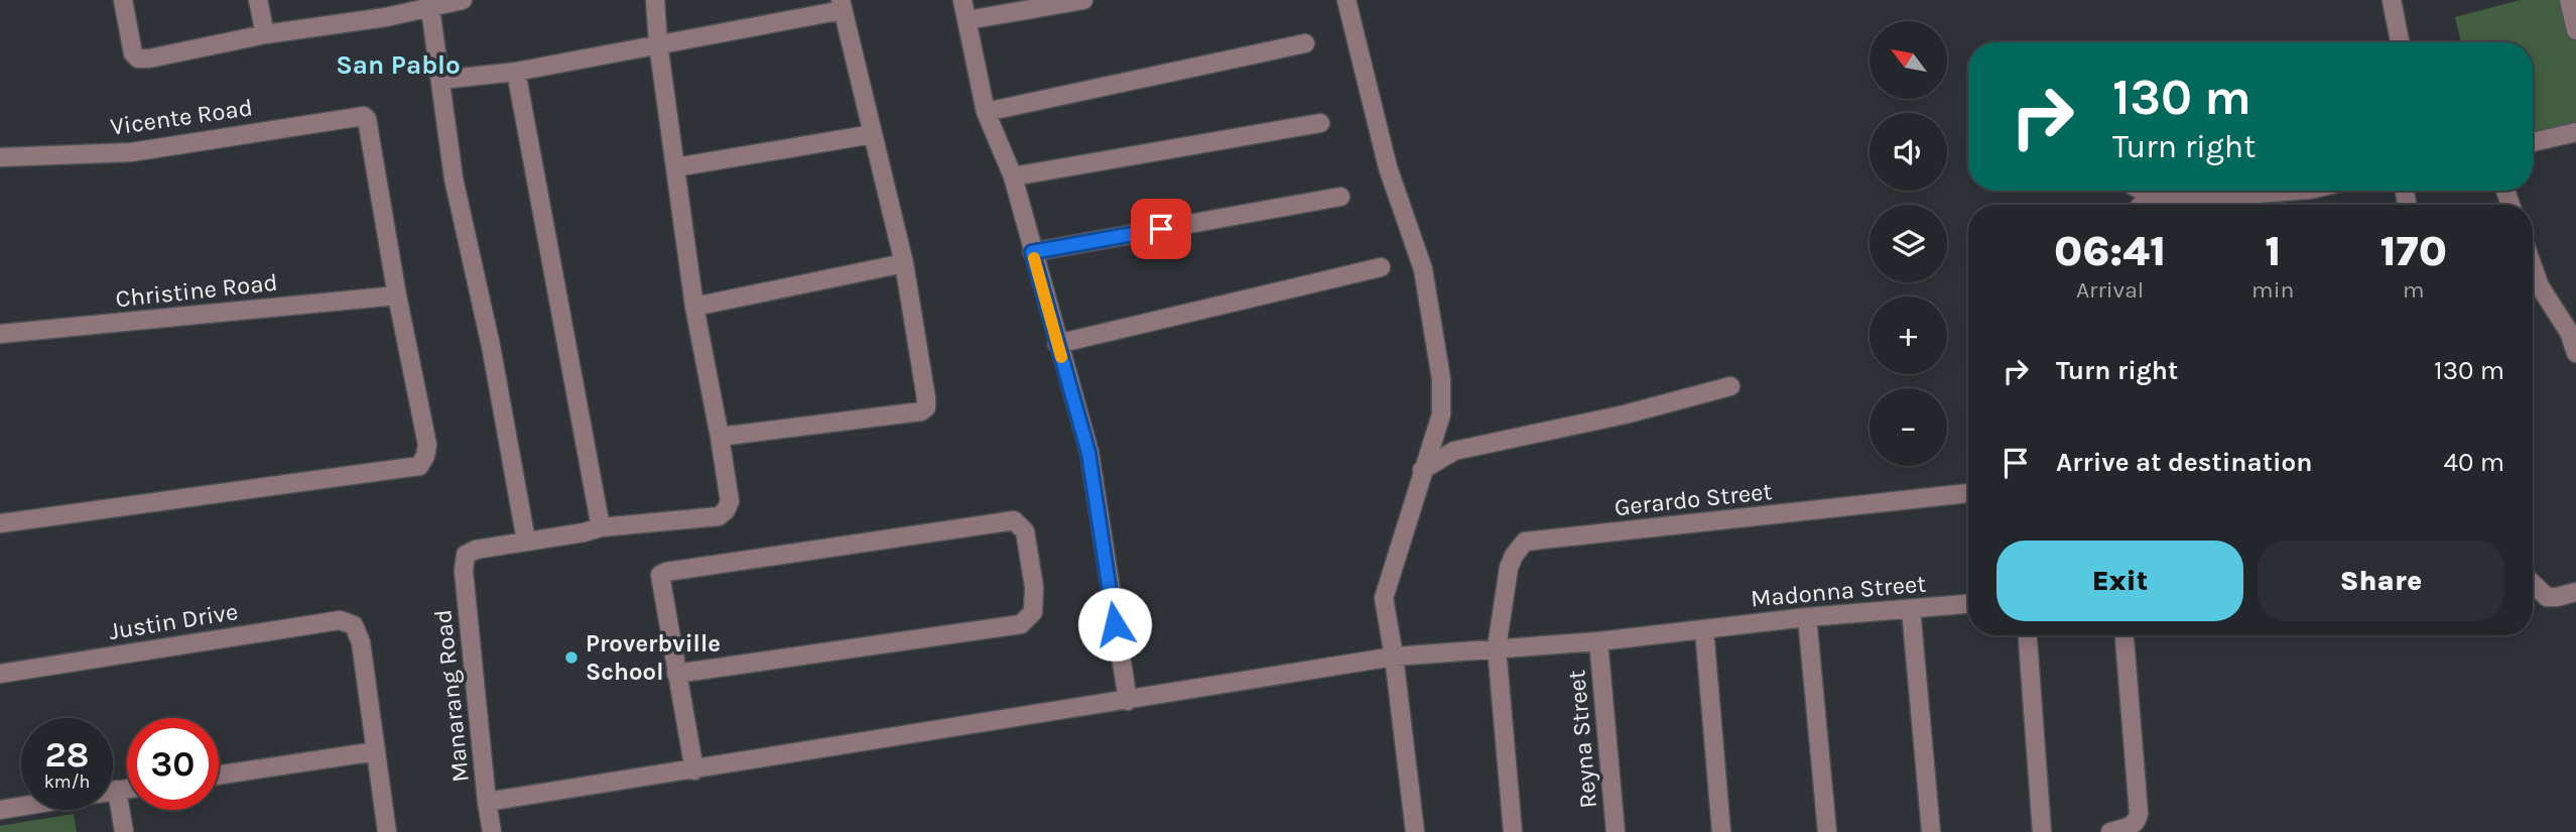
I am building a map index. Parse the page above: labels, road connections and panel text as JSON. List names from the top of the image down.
{
  "streets": {
    "street": [
      "Vicente Road",
      "Christine Road",
      "Gerardo Street",
      "Madonna Street",
      "Justin Drive",
      "Manarang Road",
      "Reyna Street"
    ]
  },
  "crossings": [
    ["Vicente Road", "Christine Road"],
    ["Gerardo Street", "Madonna Street"],
    ["Madonna Street", "Manarang Road"],
    ["Madonna Street", "Reyna Street"]
  ],
  "districts": ["San Pablo"],
  "places": ["Proverbville School"],
  "north": "top left",
  "page": {
    "map_buttons": ["+", "−"],
    "turn": ["130 m", "Turn right"],
    "eta": [
      "06:41",
      "Arrival",
      "1",
      "min",
      "170",
      "m"
    ],
    "list": [
      {
        "name": "Turn right",
        "value": "130 m"
      },
      {
        "name": "Arrive at destination",
        "value": "40 m"
      }
    ],
    "buttons": ["Exit", "Share"],
    "speed": "28 km/h",
    "limit": "30"
  }
}
